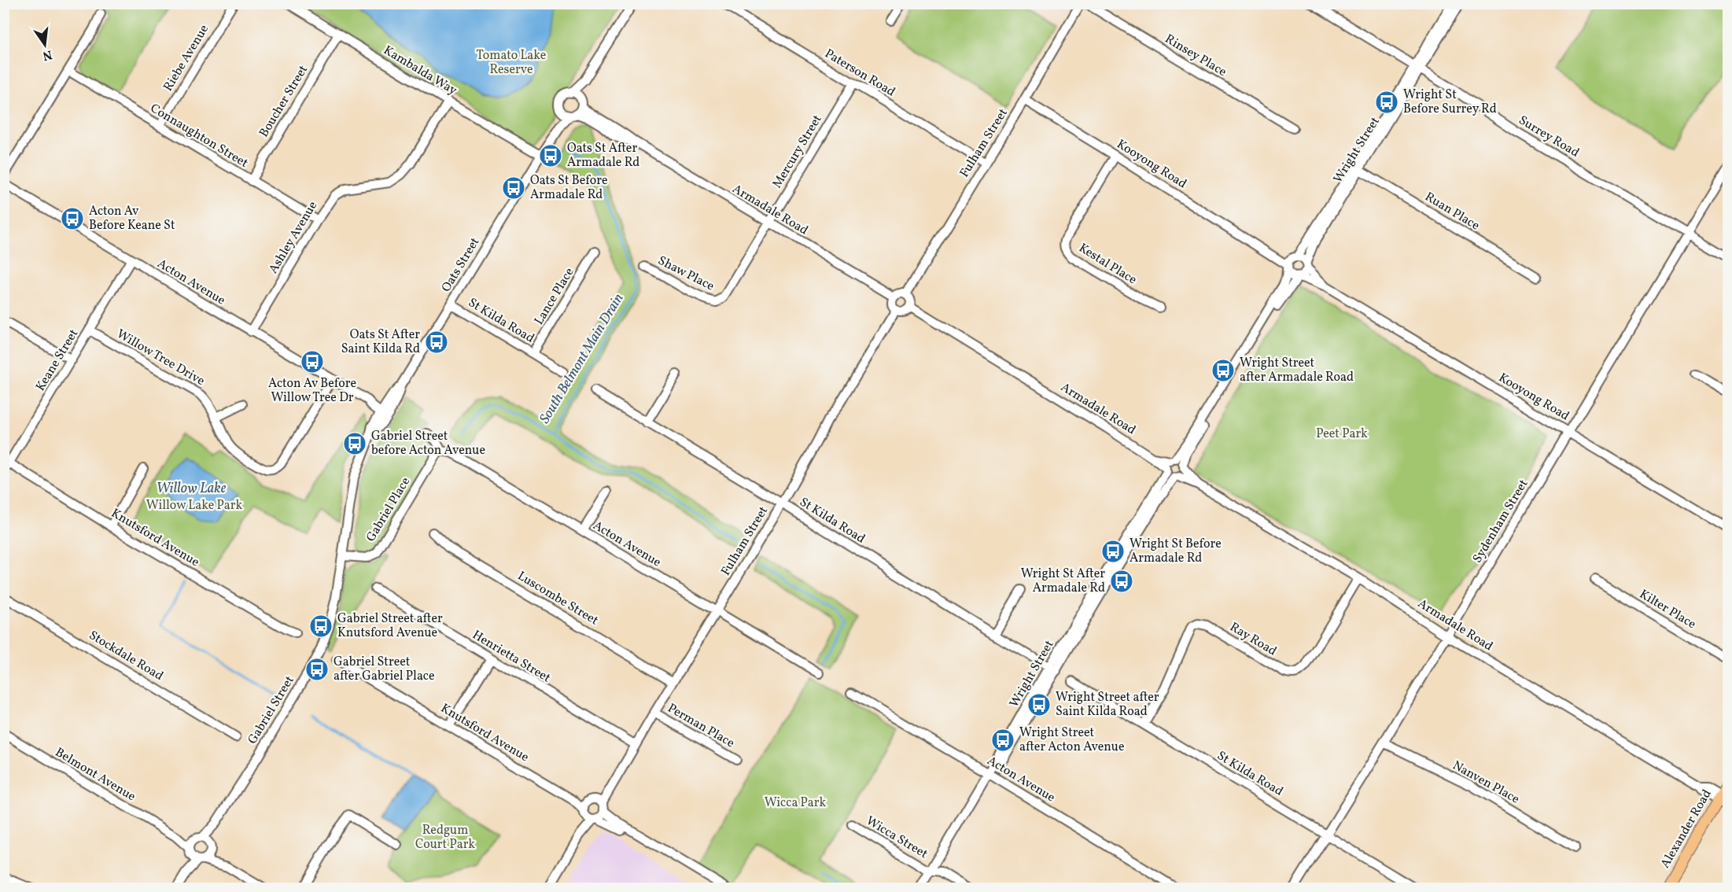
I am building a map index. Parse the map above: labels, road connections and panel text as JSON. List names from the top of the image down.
{
  "streets": {
    "main road": ["Alexander Road"],
    "street": [
      "Rinsey Place",
      "Riebe Avenue",
      "Kambalda Way",
      "Paterson Road",
      "Boucher Street",
      "Connaughton Street",
      "Surrey Road",
      "Fulham Street",
      "Wright Street",
      "Mercury Street",
      "Kooyong Road",
      "Armadale Road",
      "Ruan Place",
      "Ashley Avenue",
      "Kestal Place",
      "Oats Street",
      "Shaw Place",
      "Acton Avenue",
      "Lance Place",
      "St Kilda Road",
      "Willow Tree Drive",
      "Keane Street",
      "Gabriel Place",
      "Sydenham Street",
      "Knutsford Avenue",
      "Luscombe Street",
      "Kilter Place",
      "Ray Road",
      "Stockdale Road",
      "Henrietta Street",
      "Gabriel Street",
      "Perman Place",
      "Belmont Avenue",
      "Nanven Place",
      "Wicca Street"
    ]
  },
  "crossings": [
    ["Riebe Avenue", "Connaughton Street"],
    ["Kambalda Way", "Boucher Street"],
    ["Kambalda Way", "Ashley Avenue"],
    ["Kambalda Way", "Oats Street"],
    ["Paterson Road", "Fulham Street"],
    ["Paterson Road", "Mercury Street"],
    ["Boucher Street", "Connaughton Street"],
    ["Connaughton Street", "Ashley Avenue"],
    ["Surrey Road", "Wright Street"],
    ["Surrey Road", "Sydenham Street"],
    ["Fulham Street", "Kooyong Road"],
    ["Fulham Street", "Armadale Road"],
    ["Fulham Street", "Acton Avenue"],
    ["Fulham Street", "St Kilda Road"],
    ["Fulham Street", "Knutsford Avenue"],
    ["Fulham Street", "Luscombe Street"],
    ["Fulham Street", "Henrietta Street"],
    ["Fulham Street", "Perman Place"],
    ["Wright Street", "Kooyong Road"],
    ["Wright Street", "Armadale Road"],
    ["Wright Street", "Ruan Place"],
    ["Wright Street", "Acton Avenue"],
    ["Wright Street", "St Kilda Road"],
    ["Wright Street", "Wicca Street"],
    ["Mercury Street", "Armadale Road"],
    ["Mercury Street", "Shaw Place"],
    ["Kooyong Road", "Kestal Place"],
    ["Kooyong Road", "Sydenham Street"],
    ["Armadale Road", "Oats Street"],
    ["Armadale Road", "Sydenham Street"],
    ["Armadale Road", "Ray Road"],
    ["Armadale Road", "Alexander Road"],
    ["Ashley Avenue", "Acton Avenue"],
    ["Oats Street", "Acton Avenue"],
    ["Oats Street", "St Kilda Road"],
    ["Oats Street", "Gabriel Street"],
    ["Acton Avenue", "Willow Tree Drive"],
    ["Acton Avenue", "Keane Street"],
    ["Acton Avenue", "Gabriel Place"],
    ["Acton Avenue", "Gabriel Street"],
    ["Lance Place", "St Kilda Road"],
    ["St Kilda Road", "Sydenham Street"],
    ["St Kilda Road", "Ray Road"],
    ["Willow Tree Drive", "Keane Street"],
    ["Keane Street", "Knutsford Avenue"],
    ["Gabriel Place", "Gabriel Street"],
    ["Sydenham Street", "Nanven Place"],
    ["Gabriel Street", "Belmont Avenue"]
  ],
  "water": ["South Belmont Main Drain", "Willow Lake"],
  "parks": [
    "Tomato Lake Reserve",
    "Peet Park",
    "Willow Lake Park",
    "Wicca Park",
    "Redgum Court Park"
  ],
  "places": {
    "bus stop": [
      "Wright St Before Surrey Rd",
      "Oats St After Armadale Rd",
      "Oats St Before Armadale Rd",
      "Acton Av Before Keane St",
      "Oats St After Saint Kilda Rd",
      "Acton Av Before Willow Tree Dr",
      "Wright Street after Armadale Road",
      "Gabriel Street before Acton Avenue",
      "Wright St Before Armadale Rd",
      "Wright St After Armadale Rd",
      "Gabriel Street after Knutsford Avenue",
      "Gabriel Street after Gabriel Place",
      "Wright Street after Saint Kilda Road",
      "Wright Street after Acton Avenue"
    ]
  },
  "north": "bottom"
}
